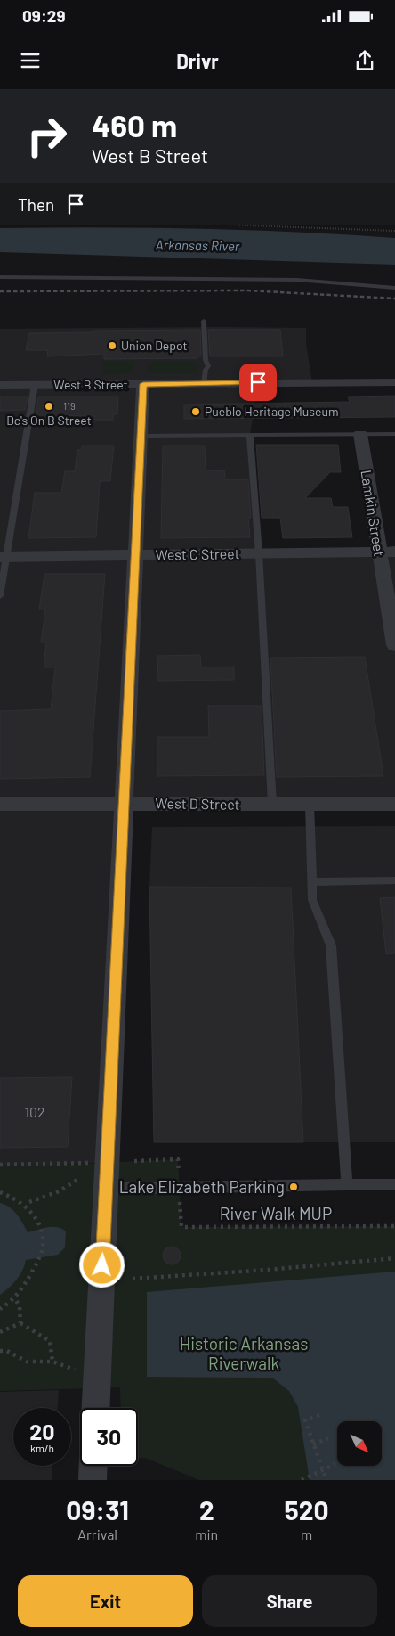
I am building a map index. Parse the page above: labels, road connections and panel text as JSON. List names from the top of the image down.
{
  "streets": {
    "street": [
      "West B Street",
      "Lamkin Street",
      "West C Street",
      "West D Street"
    ],
    "path": ["River Walk MUP"]
  },
  "crossings": [
    ["Lamkin Street", "West C Street"]
  ],
  "water": ["Arkansas River"],
  "parks": ["Historic Arkansas Riverwalk"],
  "places": [
    "Union Depot",
    "Dc's On B Street",
    "Pueblo Heritage Museum",
    "Lake Elizabeth Parking"
  ],
  "house_numbers": ["119", "102"],
  "north": "bottom right",
  "page": {
    "status": "09:29",
    "header": "Drivr",
    "turn": ["460 m", "West B Street"],
    "then": "Then",
    "speed": "20 km/h",
    "limit": "30",
    "eta": [
      "09:31",
      "Arrival",
      "2",
      "min",
      "520",
      "m"
    ],
    "buttons": ["Exit", "Share"]
  }
}
